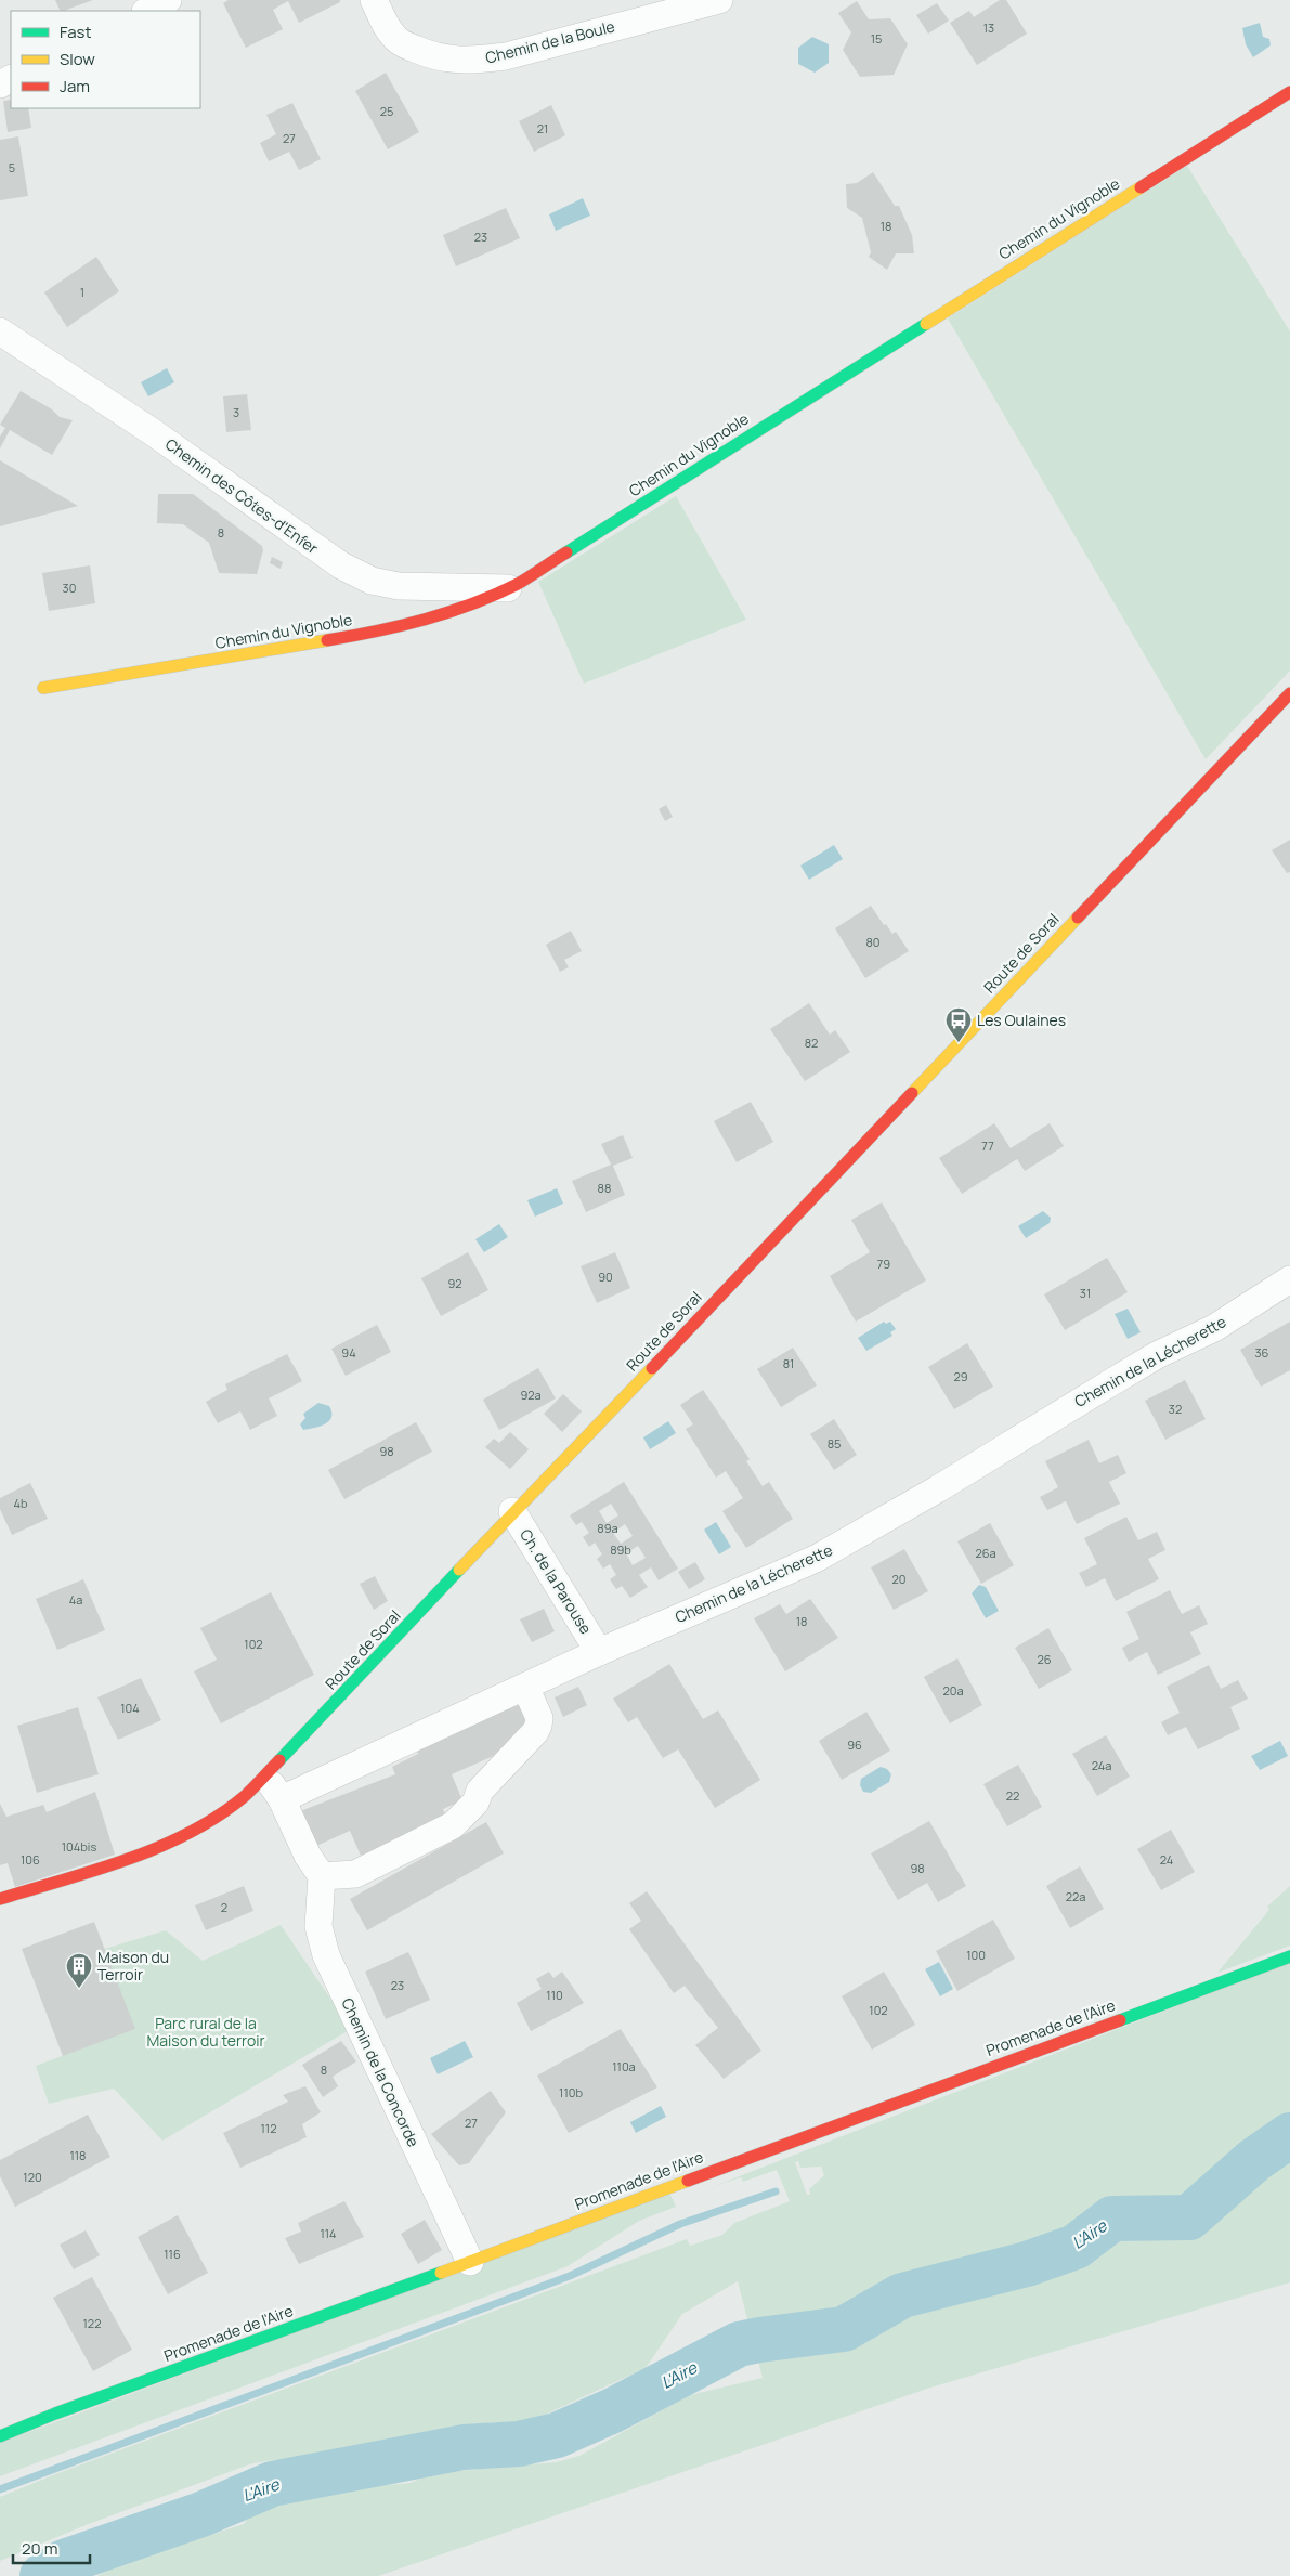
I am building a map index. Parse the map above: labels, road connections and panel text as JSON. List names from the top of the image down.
{
  "streets": {
    "street": [
      "Chemin de la Boule",
      "Chemin du Vignoble",
      "Chemin des Côtes-d'Enfer",
      "Route de Soral",
      "Chemin de la Lécherette",
      "Ch. de la Parouse",
      "Promenade de l'Aire",
      "Chemin de la Concorde"
    ]
  },
  "crossings": [
    ["Chemin du Vignoble", "Chemin des Côtes-d'Enfer"],
    ["Route de Soral", "Ch. de la Parouse"],
    ["Chemin de la Lécherette", "Ch. de la Parouse"],
    ["Promenade de l'Aire", "Chemin de la Concorde"]
  ],
  "water": ["L'Aire"],
  "parks": ["Parc rural de la Maison du terroir"],
  "places": {
    "bus stop": ["Les Oulaines"],
    "building": ["Maison du Terroir"]
  },
  "house_numbers": [
    "13",
    "15",
    "25",
    "21",
    "27",
    "5",
    "18",
    "23",
    "1",
    "3",
    "8",
    "30",
    "80",
    "82",
    "77",
    "88",
    "79",
    "90",
    "92",
    "31",
    "94",
    "36",
    "81",
    "29",
    "92a",
    "32",
    "85",
    "98",
    "4b",
    "89a",
    "89b",
    "26a",
    "20",
    "4a",
    "18",
    "102",
    "26",
    "20a",
    "104",
    "96",
    "24a",
    "22",
    "104bis",
    "106",
    "24",
    "98",
    "22a",
    "2",
    "100",
    "23",
    "110",
    "102",
    "110a",
    "8",
    "110b",
    "27",
    "112",
    "118",
    "120",
    "114",
    "116",
    "122"
  ],
  "legend": ["Fast", "Slow", "Jam"],
  "scale_bar": "20 m"
}
